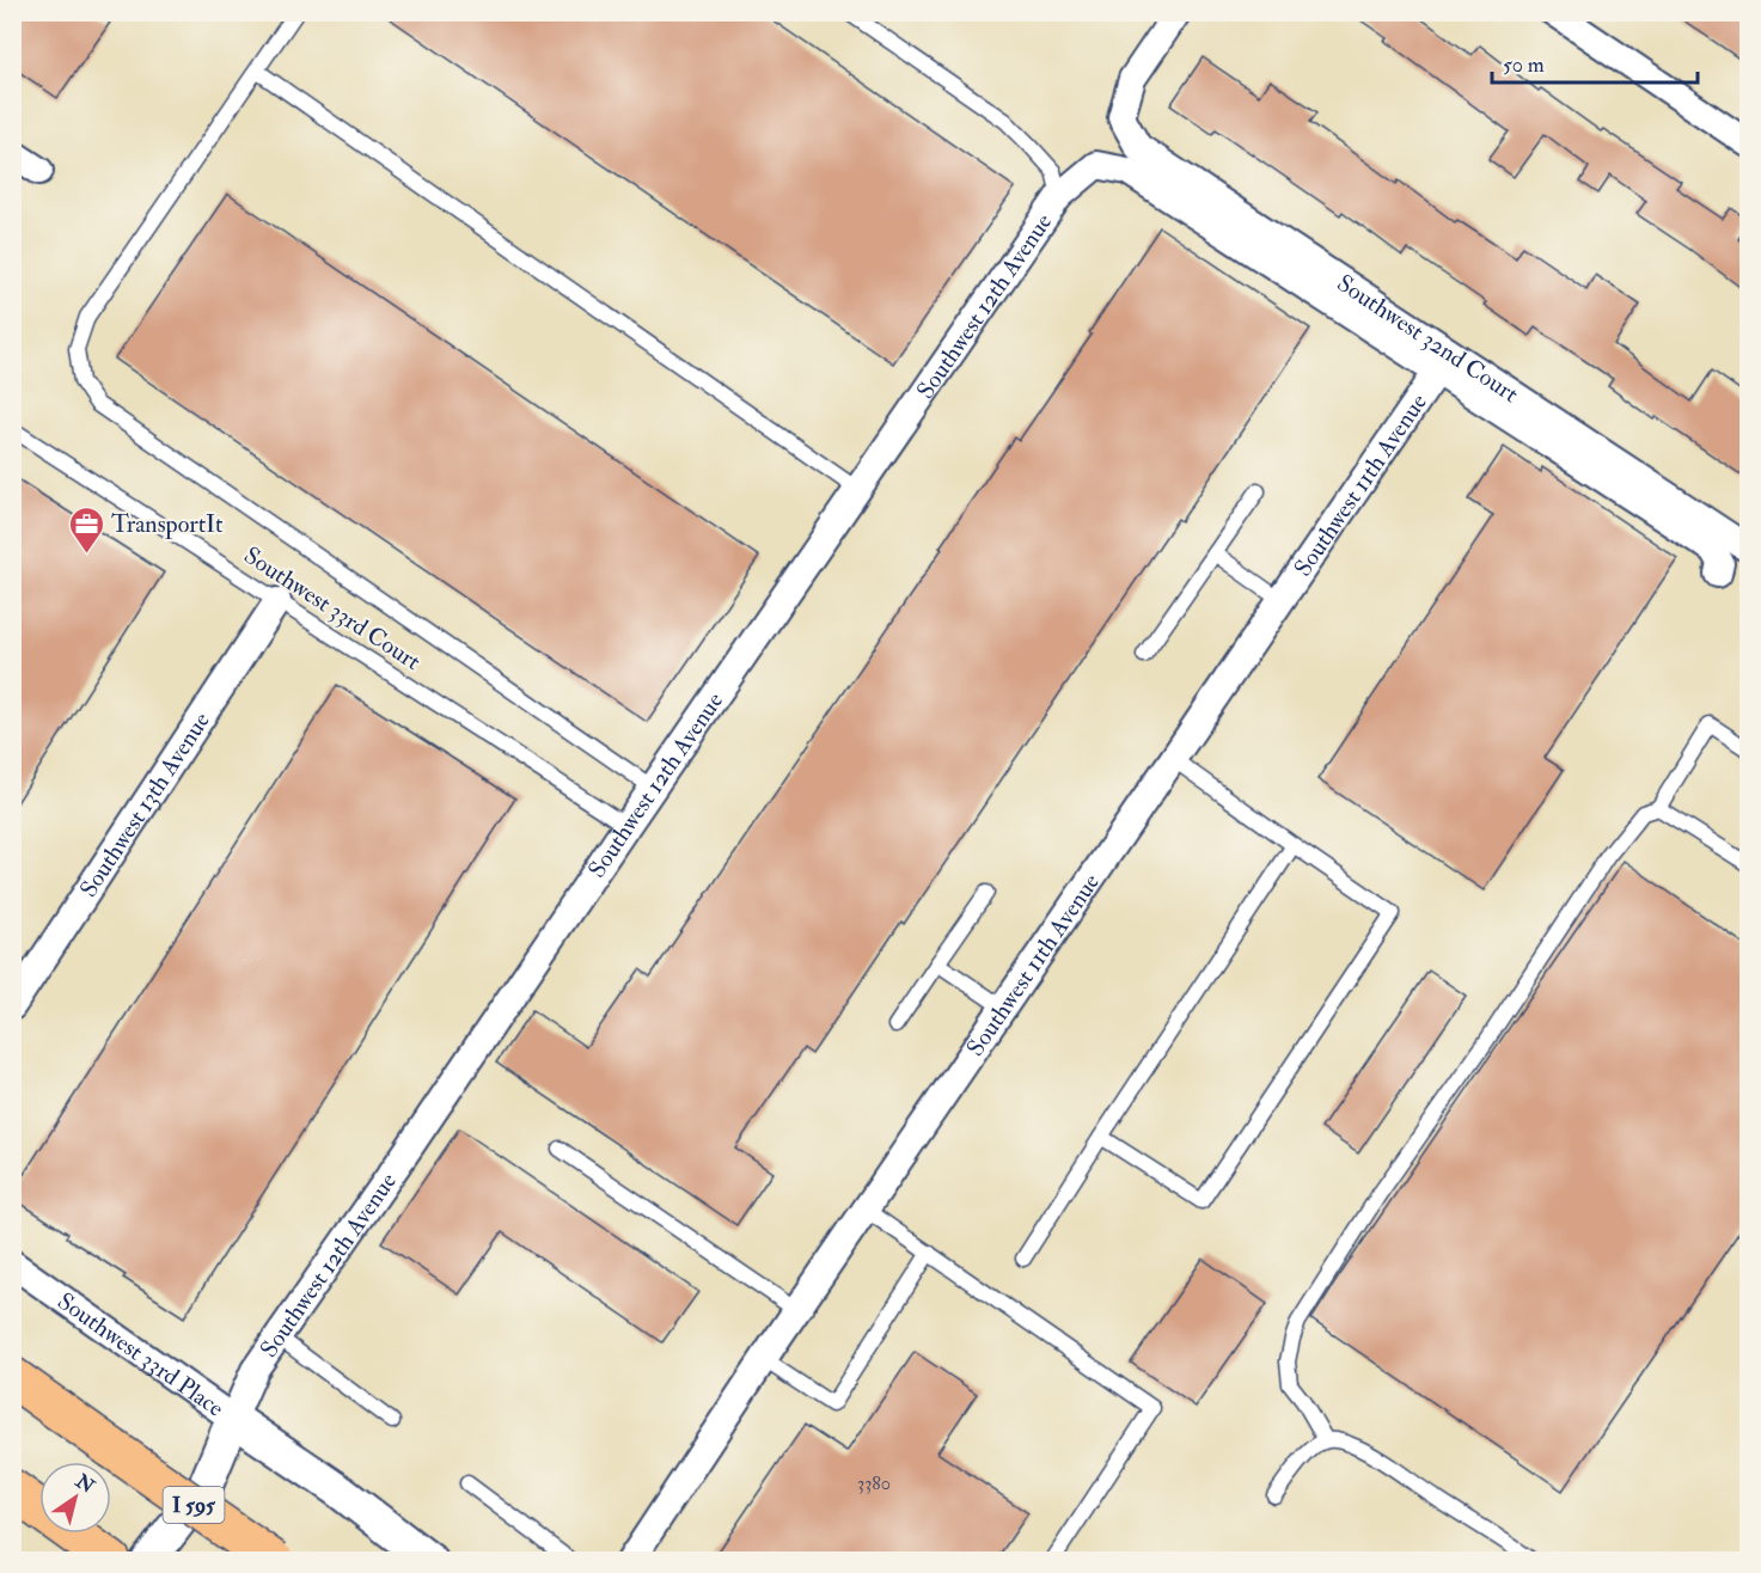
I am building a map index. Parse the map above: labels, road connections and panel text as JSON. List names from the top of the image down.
{
  "streets": {
    "highway": ["I 595"],
    "street": [
      "Southwest 12th Avenue",
      "Southwest 32nd Court",
      "Southwest 11th Avenue",
      "Southwest 13th Avenue",
      "Southwest 33rd Place"
    ],
    "lane": ["Southwest 33rd Court"]
  },
  "crossings": [
    ["Southwest 12th Avenue", "Southwest 32nd Court"],
    ["Southwest 12th Avenue", "Southwest 33rd Court"],
    ["Southwest 12th Avenue", "Southwest 33rd Place"],
    ["Southwest 32nd Court", "Southwest 11th Avenue"],
    ["Southwest 33rd Court", "Southwest 13th Avenue"]
  ],
  "places": {
    "office": ["TransportIt"]
  },
  "house_numbers": ["3380"],
  "scale_bar": "50 m",
  "north": "top right"
}
